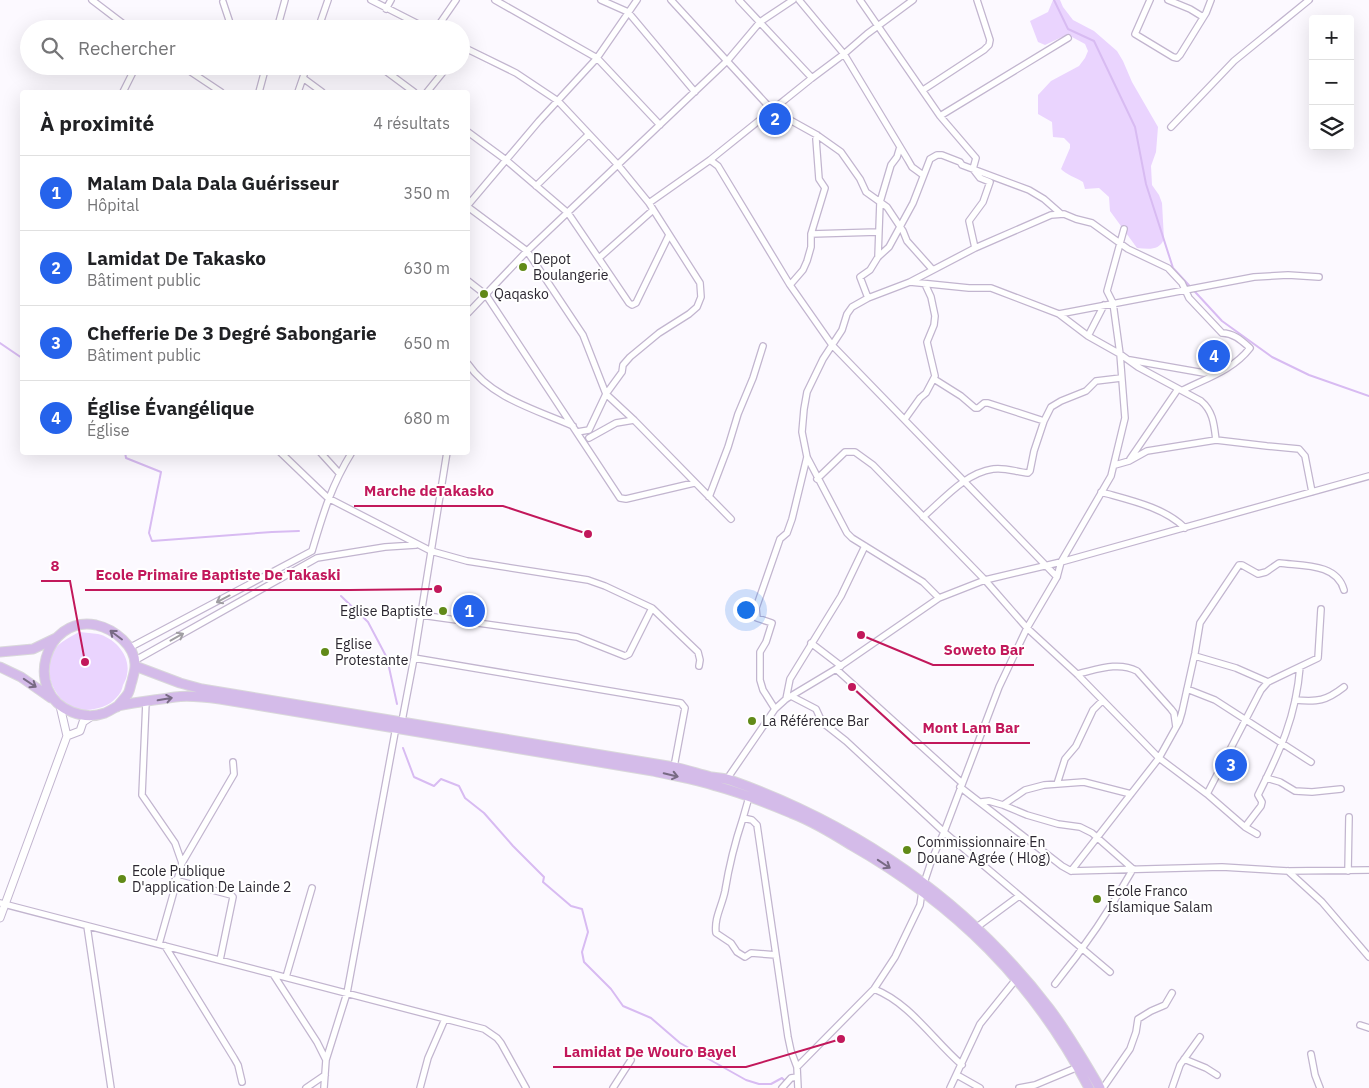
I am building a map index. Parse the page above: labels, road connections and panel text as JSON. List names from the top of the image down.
{
  "places": [
    "Depot Boulangerie",
    "Qaqasko",
    "Marche deTakasko",
    "Ecole Primaire Baptiste De Takaski",
    "Eglise Baptiste",
    "Soweto Bar",
    "Eglise Protestante",
    "8",
    "Mont Lam Bar",
    "La Référence Bar",
    "Commissionnaire En Douane Agrée ( Hlog)",
    "Ecole Publique D'application De Lainde 2",
    "Ecole Franco Islamique Salam",
    "Lamidat De Wouro Bayel"
  ],
  "page": {
    "map_buttons": ["+", "−"],
    "search": "Rechercher",
    "heading": ["À proximité", "4 résultats"],
    "pins": [
      "2",
      "4",
      "1",
      "3"
    ],
    "list": [
      {
        "mark": "1",
        "name": "Malam Dala Dala Guérisseur",
        "note": "Hôpital",
        "value": "350 m"
      },
      {
        "mark": "2",
        "name": "Lamidat De Takasko",
        "note": "Bâtiment public",
        "value": "630 m"
      },
      {
        "mark": "3",
        "name": "Chefferie De 3 Degré Sabongarie",
        "note": "Bâtiment public",
        "value": "650 m"
      },
      {
        "mark": "4",
        "name": "Église Évangélique",
        "note": "Église",
        "value": "680 m"
      }
    ]
  }
}
